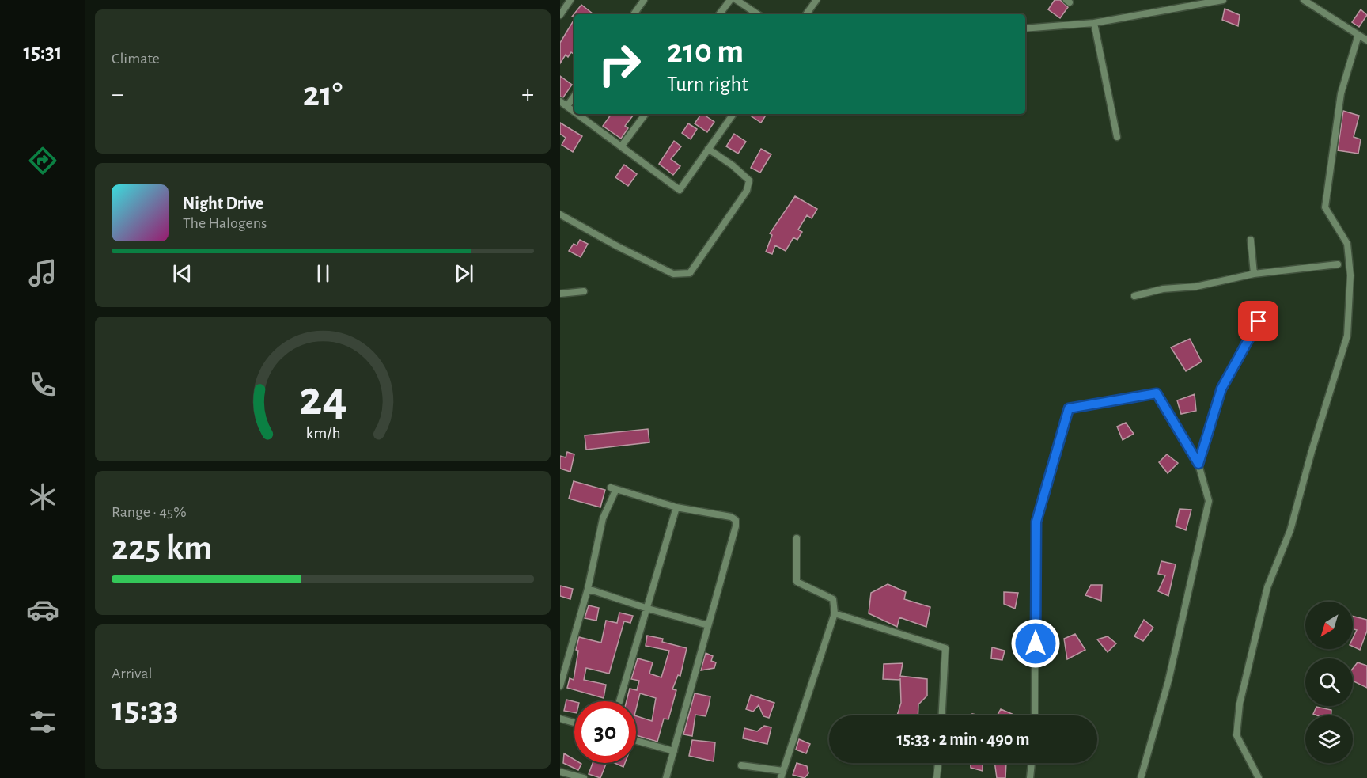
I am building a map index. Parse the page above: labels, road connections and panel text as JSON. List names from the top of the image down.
{
  "north": "bottom left",
  "page": {
    "tabs": "15:31",
    "tile": [
      "Climate",
      ["Range · 45%", "225 km"],
      ["Arrival", "15:33"]
    ],
    "turn": ["210 m", "Turn right"],
    "heat": ["−", "21°", "+"],
    "song": ["Night Drive", "The Halogens"],
    "limit": "30",
    "trip": "15:33 · 2 min · 490 m",
    "gauge": ["24", "km/h"]
  }
}
